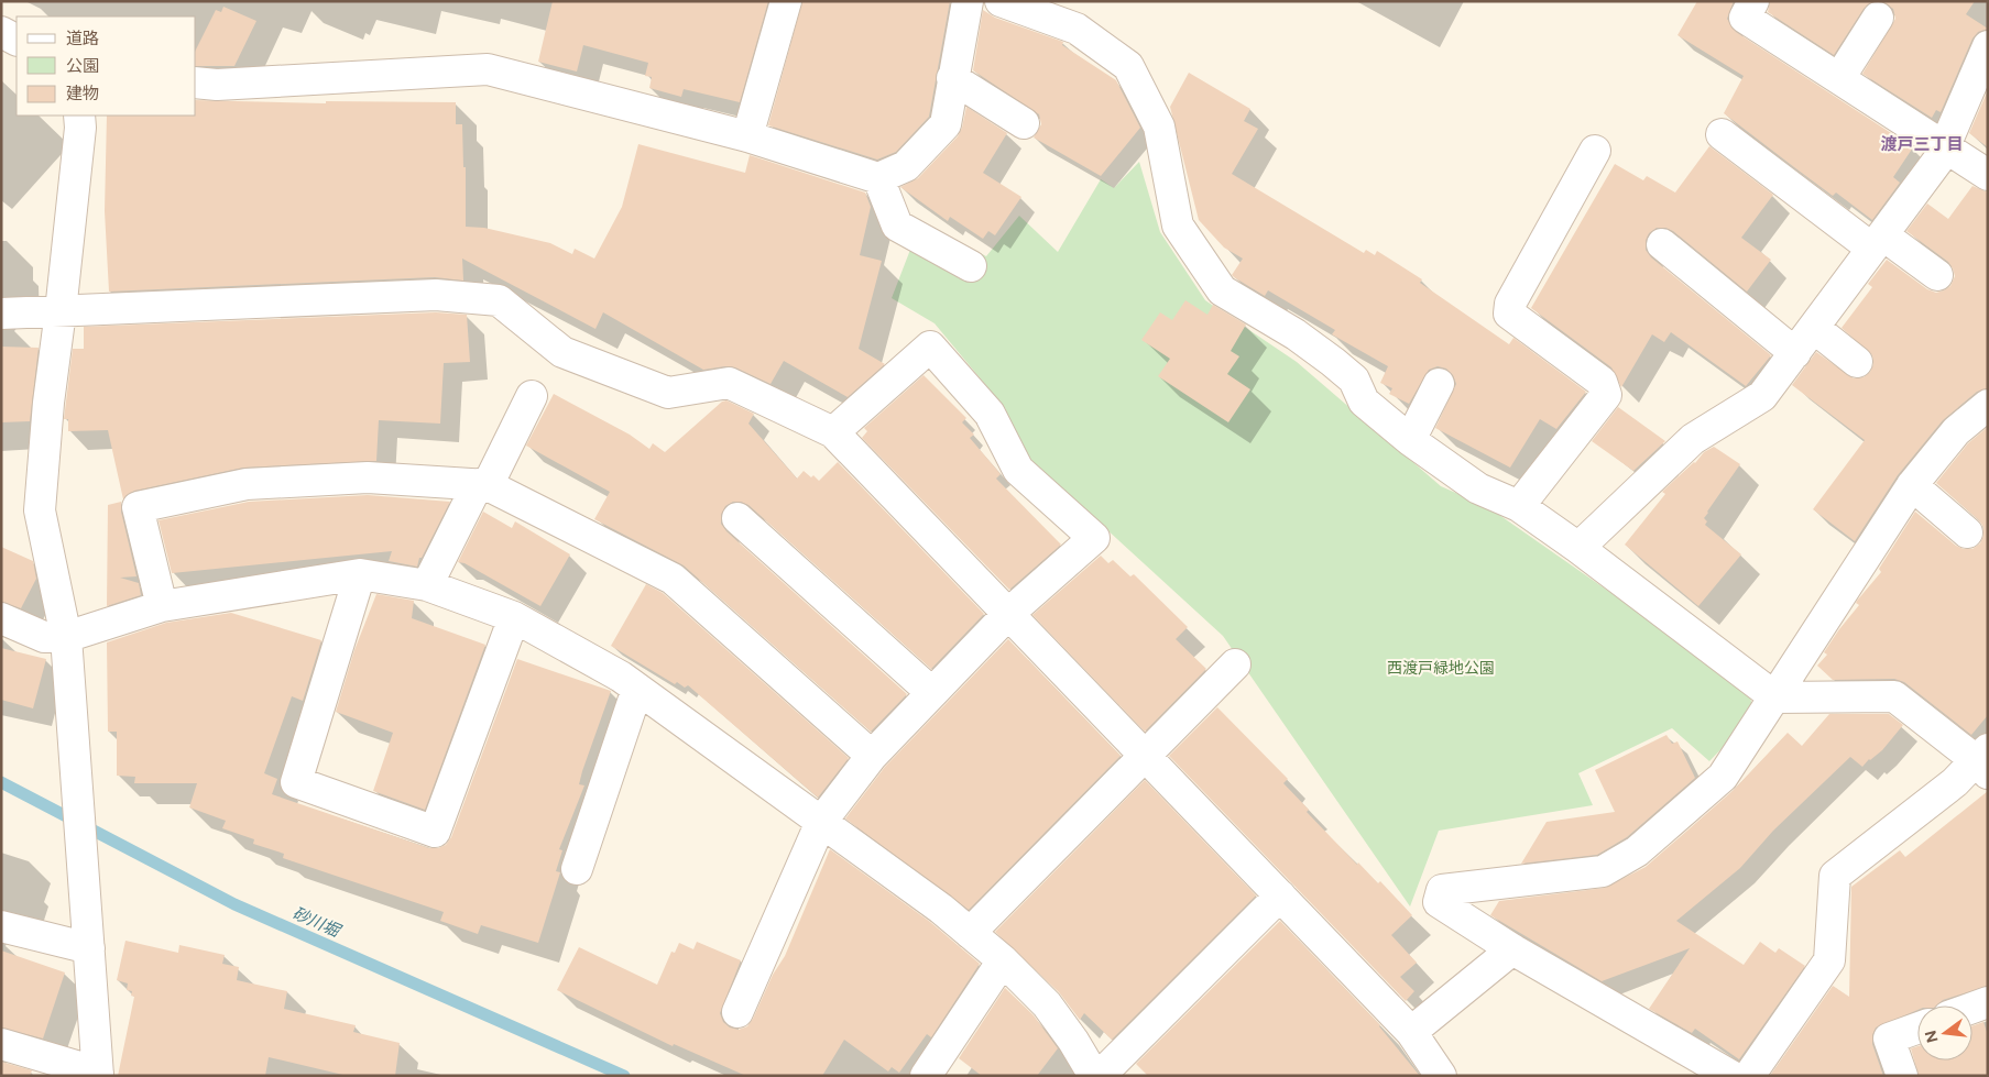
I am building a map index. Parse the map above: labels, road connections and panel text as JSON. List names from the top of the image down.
{
  "districts": ["渡戸三丁目"],
  "water": ["砂川堀"],
  "parks": ["西渡戸緑地公園"],
  "legend": ["道路", "公園", "建物"],
  "north": "left"
}
